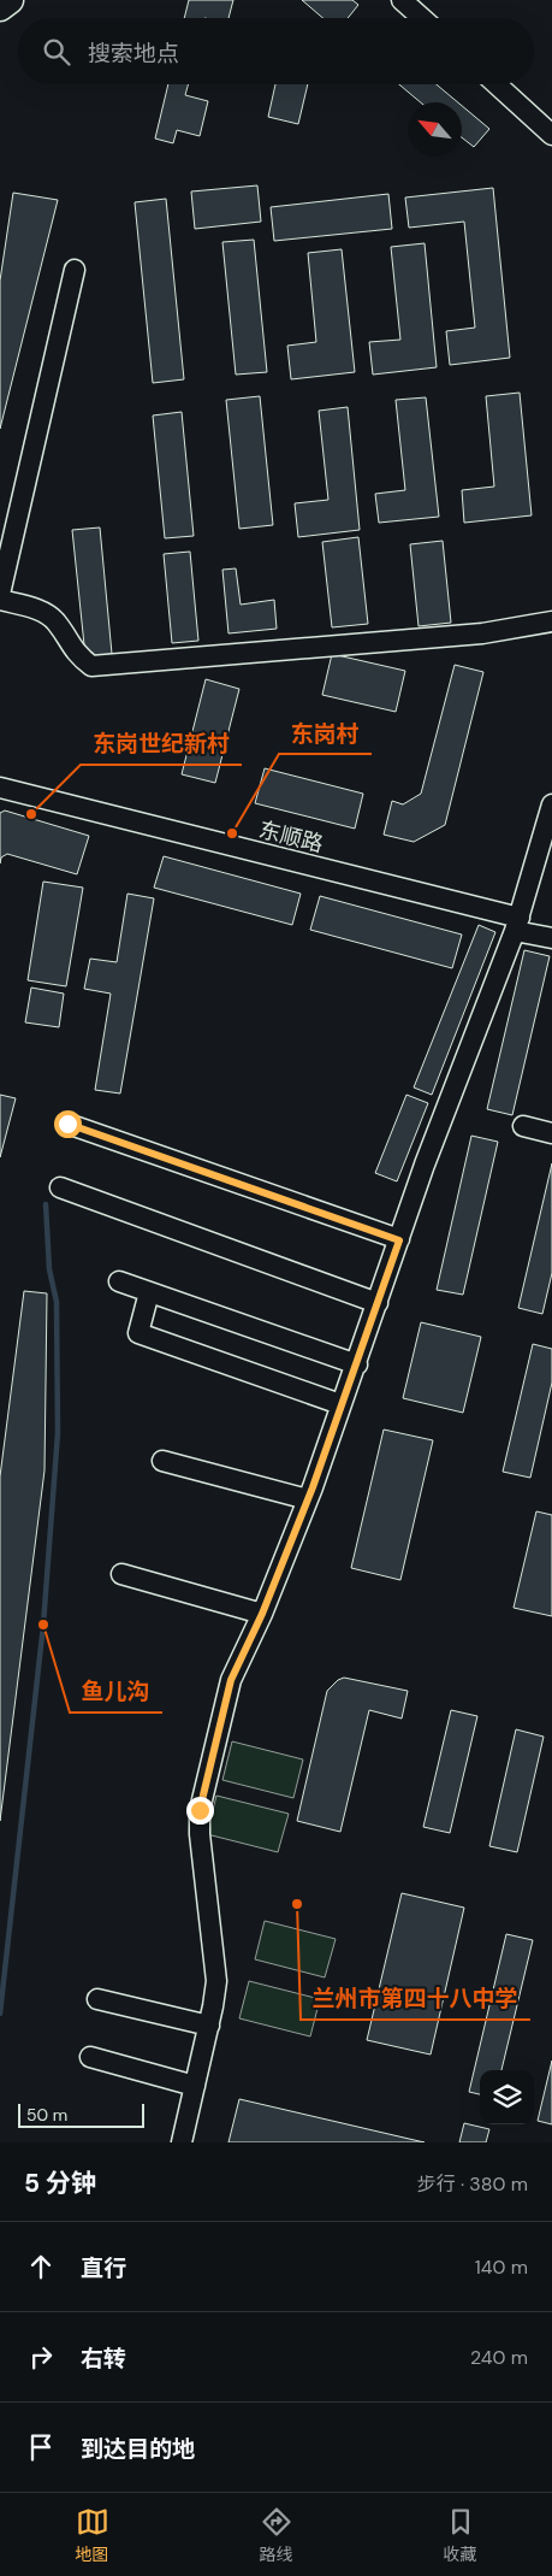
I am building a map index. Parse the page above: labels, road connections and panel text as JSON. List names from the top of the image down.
{
  "streets": {
    "street": ["东顺路"]
  },
  "places": [
    "东岗世纪新村",
    "东岗村",
    "鱼儿沟",
    "兰州市第四十八中学"
  ],
  "scale_bar": "50 m",
  "north": "top left",
  "page": {
    "search": "搜索地点",
    "scale": "50 m",
    "heading": ["5 分钟", "步行 · 380 m"],
    "list": [
      ["直行", "140 m"],
      ["右转", "240 m"],
      "到达目的地"
    ],
    "nav": ["地图", "路线", "收藏"]
  }
}
